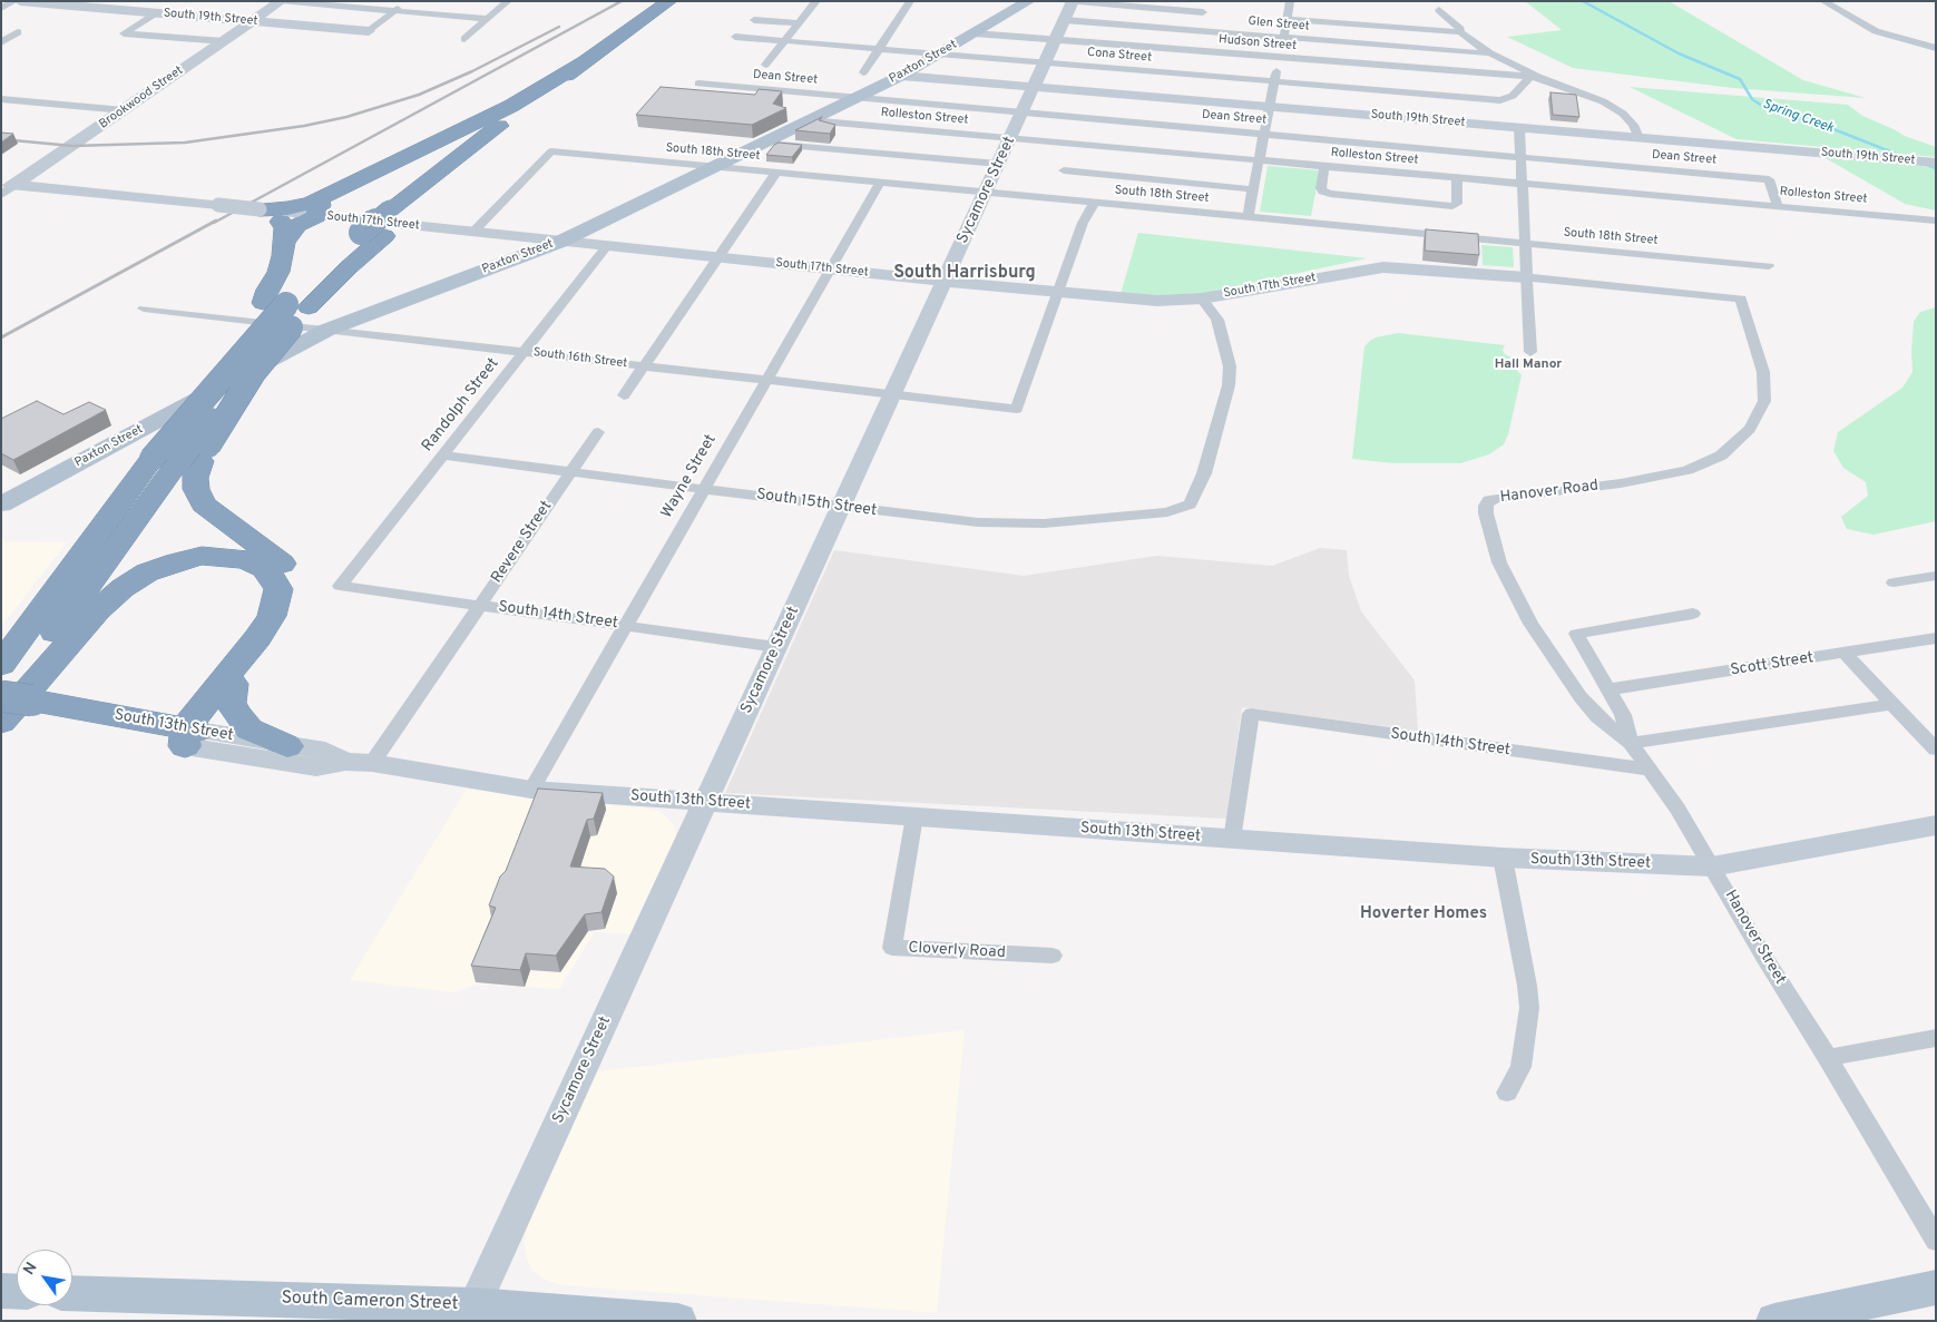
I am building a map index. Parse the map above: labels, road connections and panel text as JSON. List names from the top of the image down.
{
  "streets": {
    "highway": ["South 13th Street"],
    "main road": [
      "South 19th Street",
      "Paxton Street",
      "Brookwood Street",
      "Sycamore Street",
      "South 17th Street",
      "South Cameron Street"
    ],
    "street": [
      "Glen Street",
      "Hudson Street",
      "Cona Street",
      "Dean Street",
      "Rolleston Street",
      "South 18th Street",
      "South 16th Street",
      "Randolph Street",
      "Wayne Street",
      "Hanover Road",
      "South 15th Street",
      "Revere Street",
      "South 14th Street",
      "Scott Street",
      "Hanover Street",
      "Cloverly Road"
    ]
  },
  "crossings": [
    ["South 19th Street", "Paxton Street"],
    ["South 19th Street", "Brookwood Street"],
    ["South 19th Street", "Sycamore Street"],
    ["Glen Street", "Sycamore Street"],
    ["Hudson Street", "Cona Street"],
    ["Hudson Street", "Paxton Street"],
    ["Hudson Street", "Sycamore Street"],
    ["Cona Street", "Paxton Street"],
    ["Cona Street", "Sycamore Street"],
    ["Paxton Street", "Dean Street"],
    ["Paxton Street", "Rolleston Street"],
    ["Paxton Street", "South 18th Street"],
    ["Paxton Street", "South 17th Street"],
    ["Paxton Street", "South 16th Street"],
    ["Dean Street", "Rolleston Street"],
    ["Dean Street", "Sycamore Street"],
    ["Brookwood Street", "South 17th Street"],
    ["Rolleston Street", "Sycamore Street"],
    ["South 18th Street", "Sycamore Street"],
    ["South 18th Street", "South 17th Street"],
    ["South 18th Street", "Wayne Street"],
    ["Sycamore Street", "South 17th Street"],
    ["Sycamore Street", "South 16th Street"],
    ["Sycamore Street", "South 15th Street"],
    ["Sycamore Street", "South 14th Street"],
    ["Sycamore Street", "South 13th Street"],
    ["Sycamore Street", "South Cameron Street"],
    ["South 17th Street", "South 16th Street"],
    ["South 17th Street", "Randolph Street"],
    ["South 17th Street", "Wayne Street"],
    ["South 17th Street", "Hanover Road"],
    ["South 17th Street", "South 15th Street"],
    ["South 16th Street", "Randolph Street"],
    ["South 16th Street", "Wayne Street"],
    ["Randolph Street", "South 15th Street"],
    ["Randolph Street", "South 14th Street"],
    ["Wayne Street", "South 15th Street"],
    ["Wayne Street", "South 14th Street"],
    ["Wayne Street", "South 13th Street"],
    ["Hanover Road", "Hanover Street"],
    ["South 15th Street", "Revere Street"],
    ["Revere Street", "South 14th Street"],
    ["Revere Street", "South 13th Street"],
    ["South 14th Street", "South 13th Street"],
    ["South 14th Street", "Hanover Street"],
    ["Scott Street", "Hanover Street"],
    ["South 13th Street", "Hanover Street"],
    ["South 13th Street", "Cloverly Road"]
  ],
  "districts": ["South Harrisburg", "Hall Manor", "Hoverter Homes"],
  "water": ["Spring Creek"],
  "north": "top left"
}
